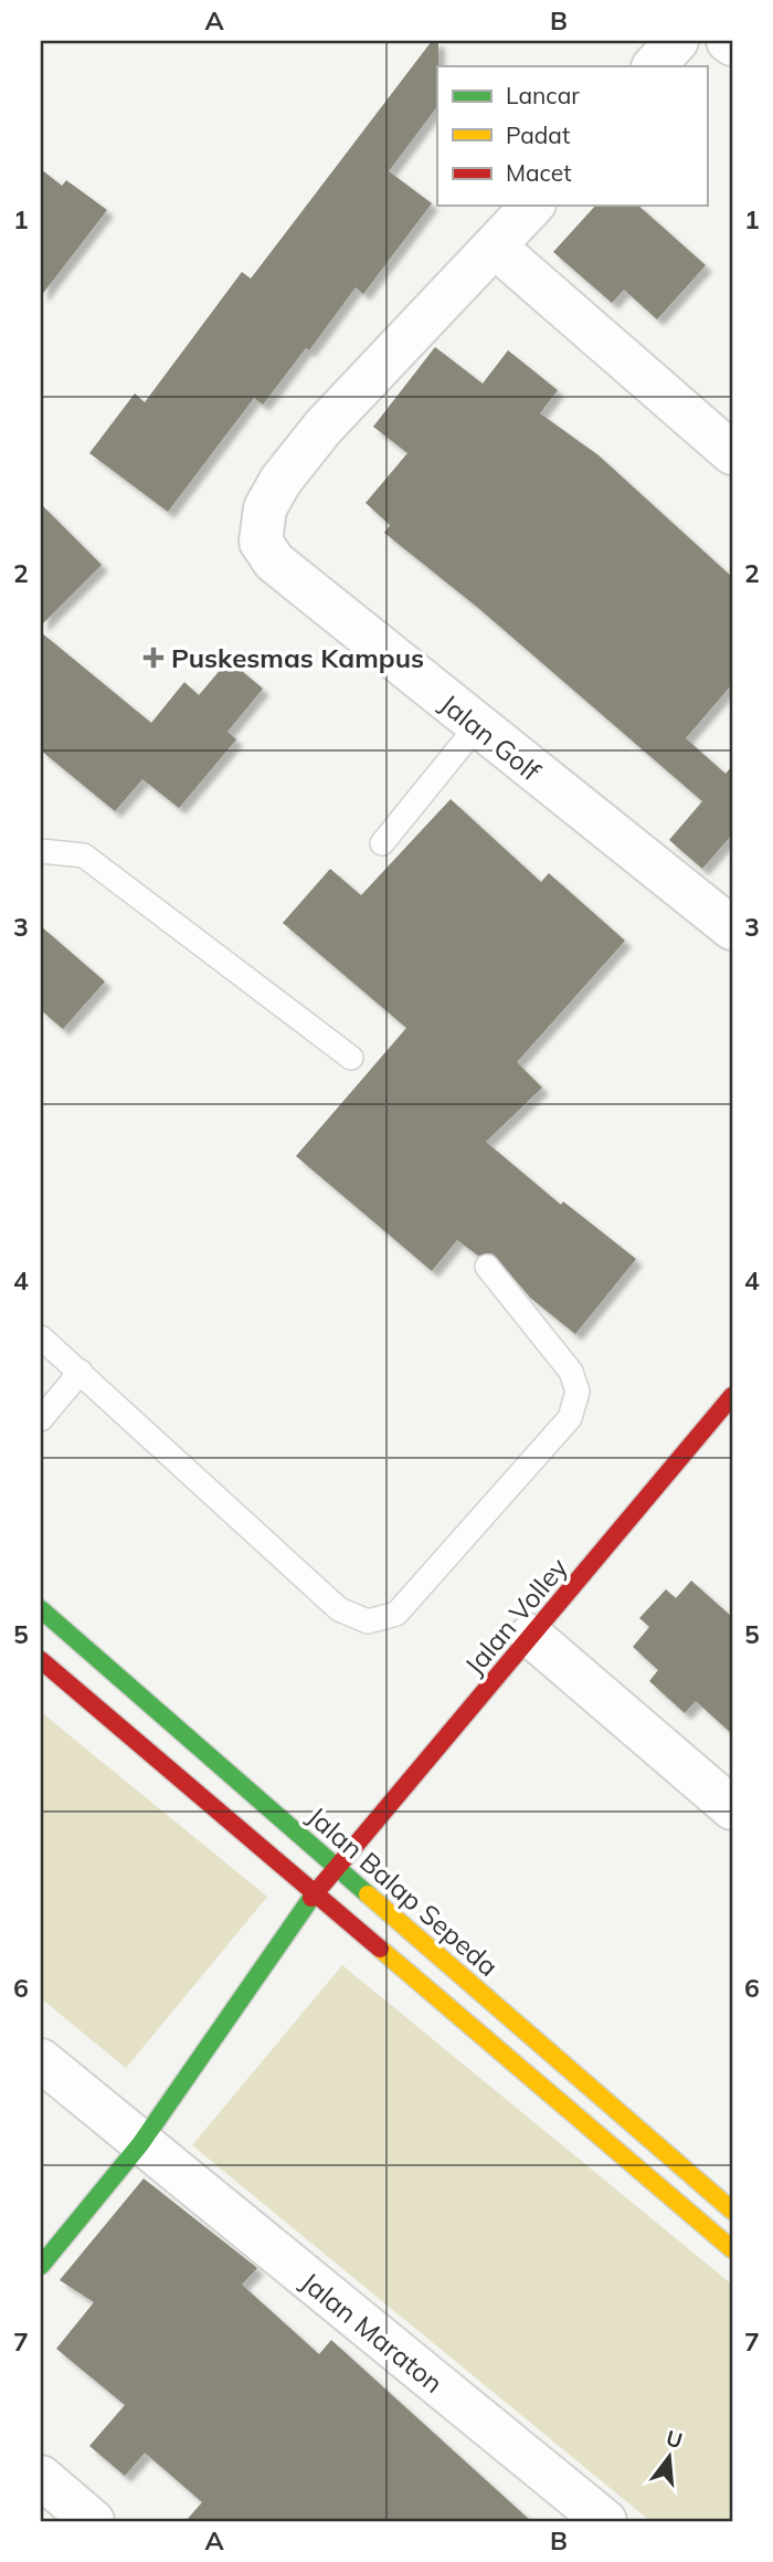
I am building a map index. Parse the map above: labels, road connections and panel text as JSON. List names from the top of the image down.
{
  "streets": {
    "main road": ["Jalan Volley", "Jalan Balap Sepeda"],
    "street": ["Jalan Golf", "Jalan Maraton"]
  },
  "crossings": [
    ["Jalan Volley", "Jalan Balap Sepeda"],
    ["Jalan Volley", "Jalan Maraton"]
  ],
  "places": {
    "health": ["Puskesmas Kampus"]
  },
  "legend": ["Lancar", "Padat", "Macet"],
  "north": "top",
  "grid": {
    "columns": ["A", "B"],
    "rows": [
      "1",
      "2",
      "3",
      "4",
      "5",
      "6",
      "7"
    ]
  }
}
